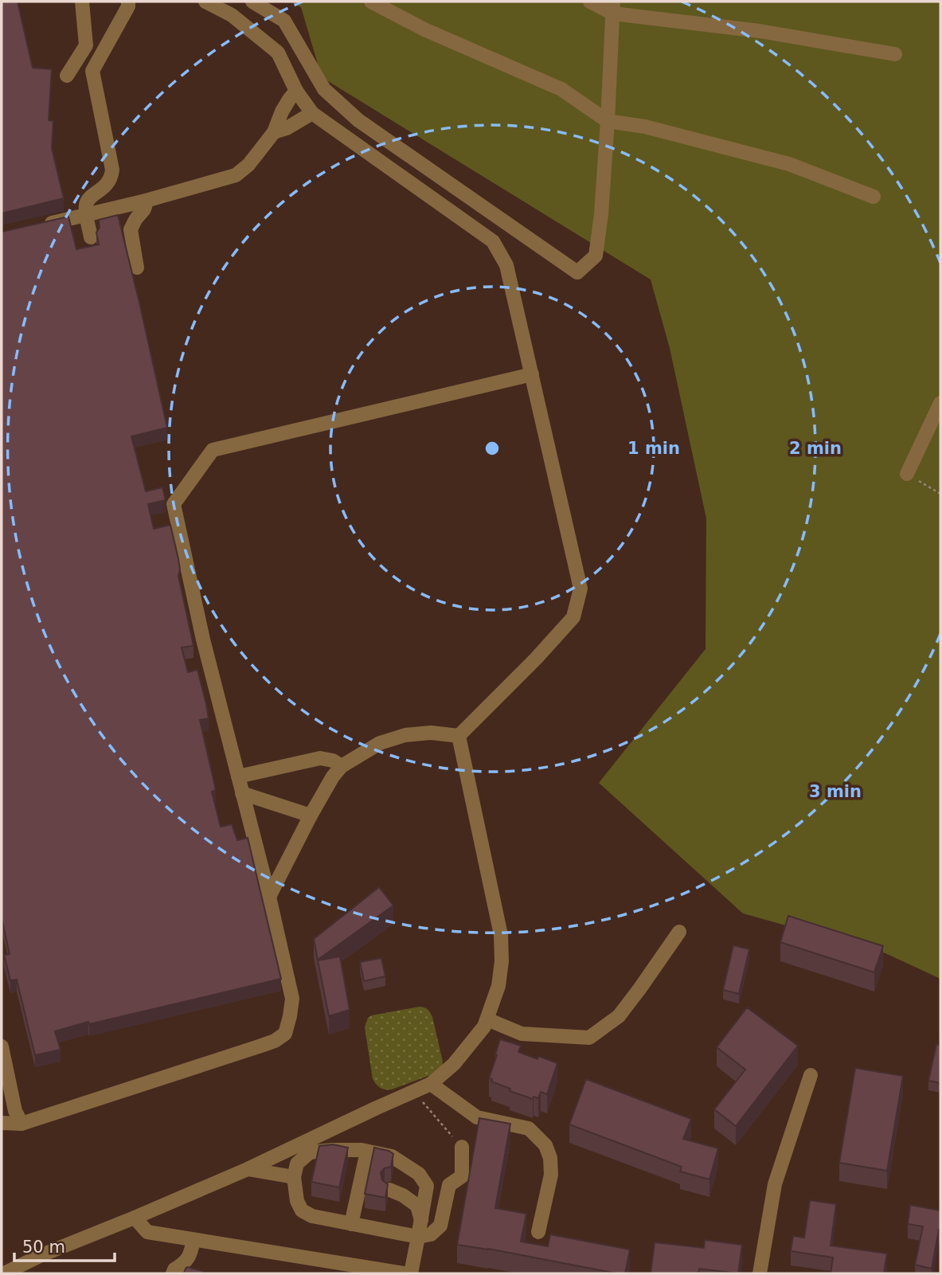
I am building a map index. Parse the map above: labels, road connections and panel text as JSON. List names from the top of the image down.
{
  "scale_bar": "50 m",
  "rings": ["1 min", "2 min", "3 min"]
}
